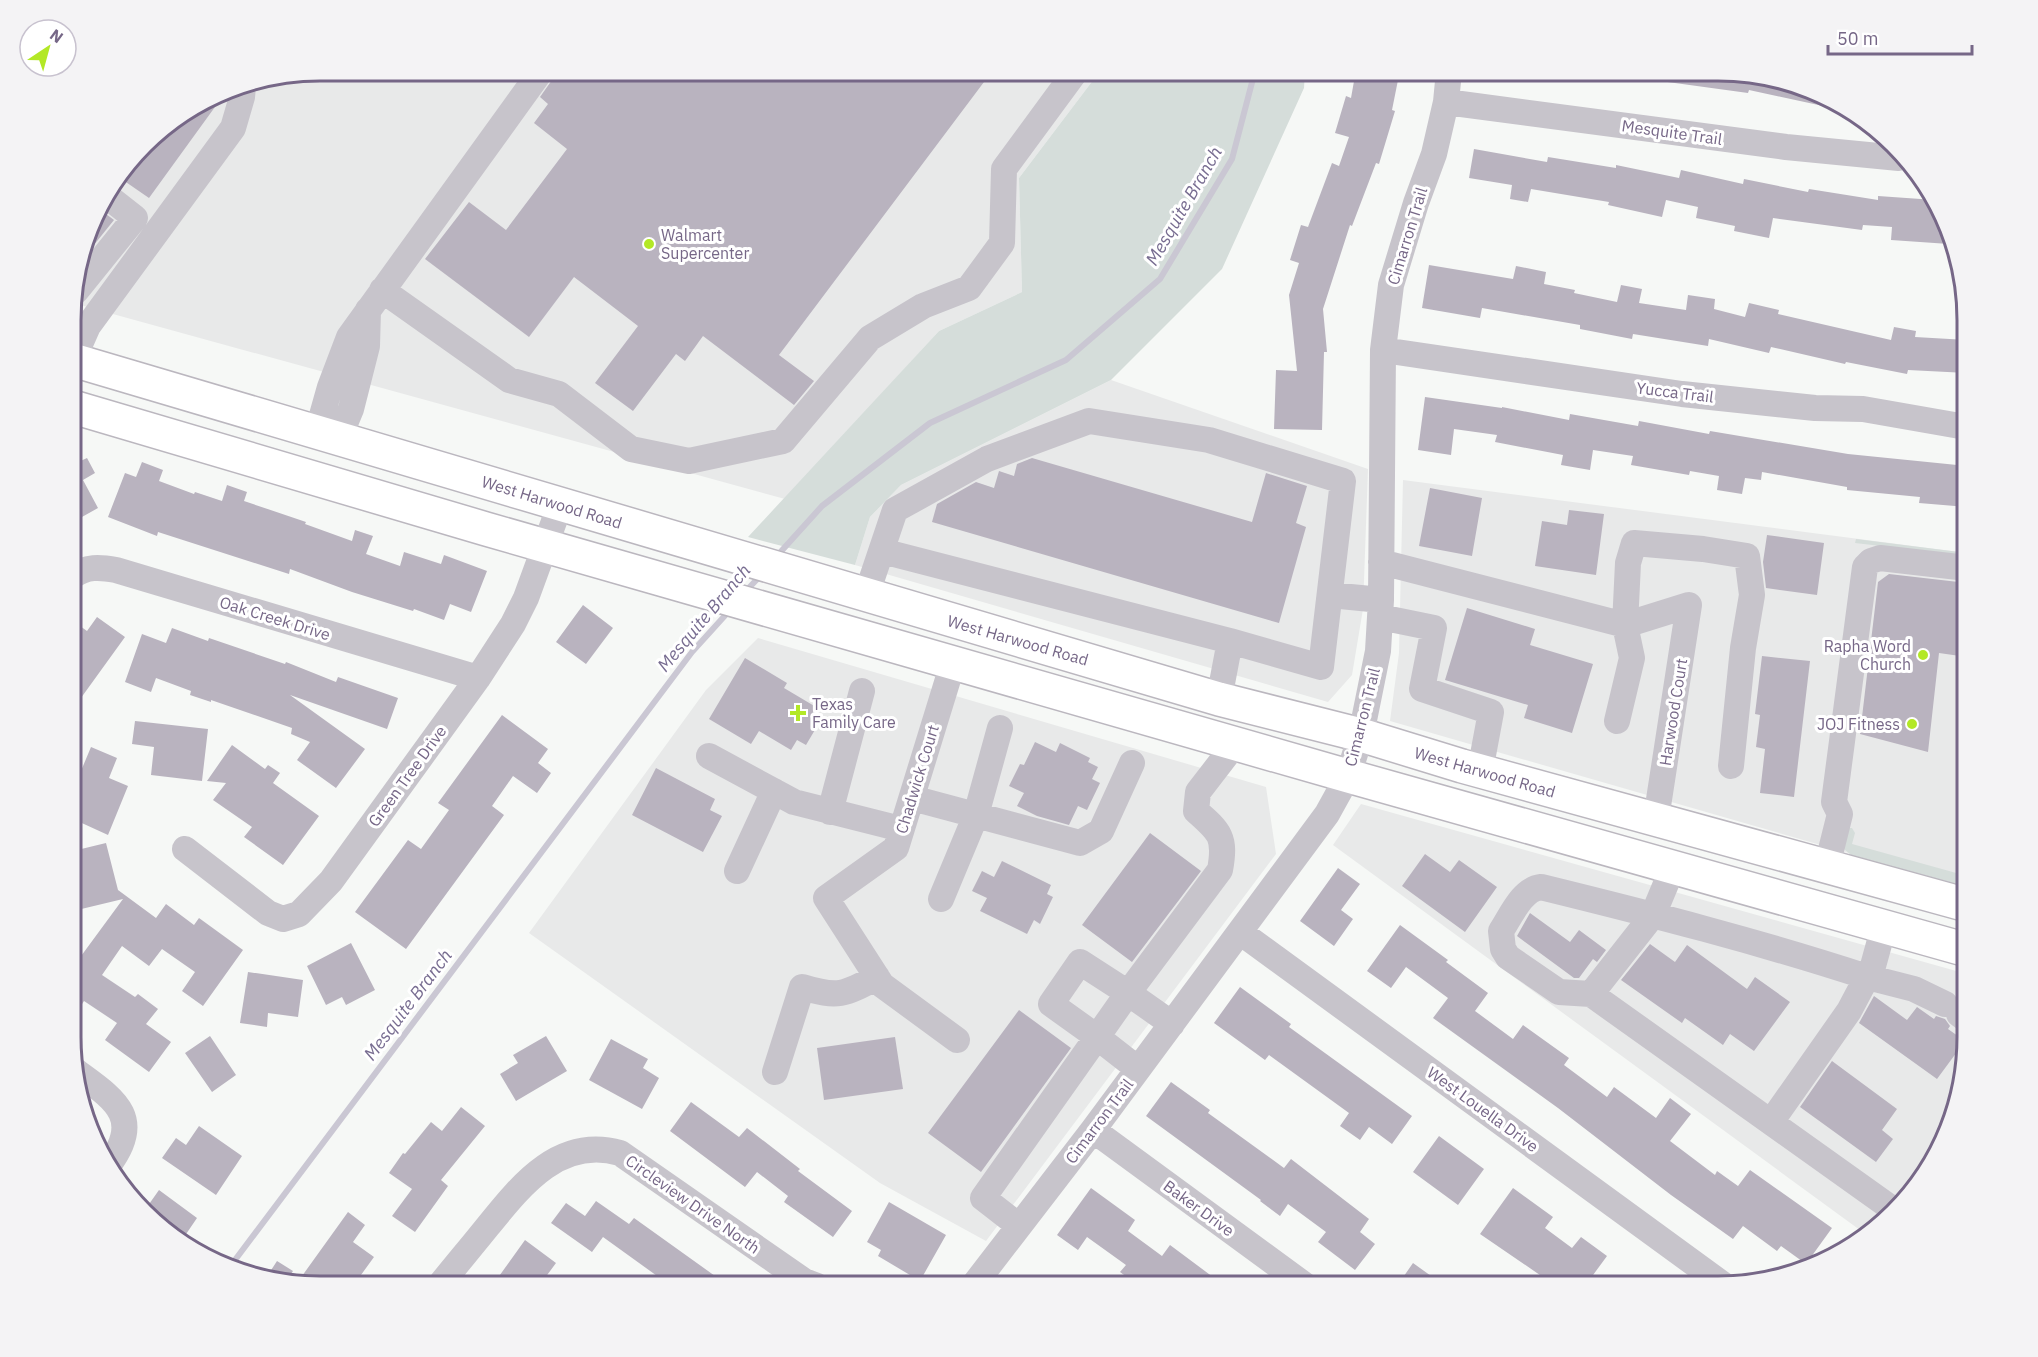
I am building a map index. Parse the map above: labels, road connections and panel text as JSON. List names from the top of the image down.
{
  "streets": {
    "main road": ["West Harwood Road"],
    "street": [
      "Mesquite Trail",
      "Cimarron Trail",
      "Yucca Trail",
      "Oak Creek Drive",
      "Harwood Court",
      "Green Tree Drive",
      "Chadwick Court",
      "West Louella Drive",
      "Circleview Drive North",
      "Baker Drive"
    ]
  },
  "crossings": [
    ["Mesquite Trail", "Cimarron Trail"],
    ["Cimarron Trail", "Yucca Trail"],
    ["Cimarron Trail", "West Harwood Road"],
    ["Cimarron Trail", "West Louella Drive"],
    ["Cimarron Trail", "Baker Drive"],
    ["West Harwood Road", "Harwood Court"],
    ["West Harwood Road", "Green Tree Drive"],
    ["Oak Creek Drive", "Green Tree Drive"]
  ],
  "water": ["Mesquite Branch"],
  "places": {
    "other": ["Walmart Supercenter", "Rapha Word Church", "JOJ Fitness"],
    "health": ["Texas Family Care"]
  },
  "scale_bar": "50 m",
  "north": "top right"
}
